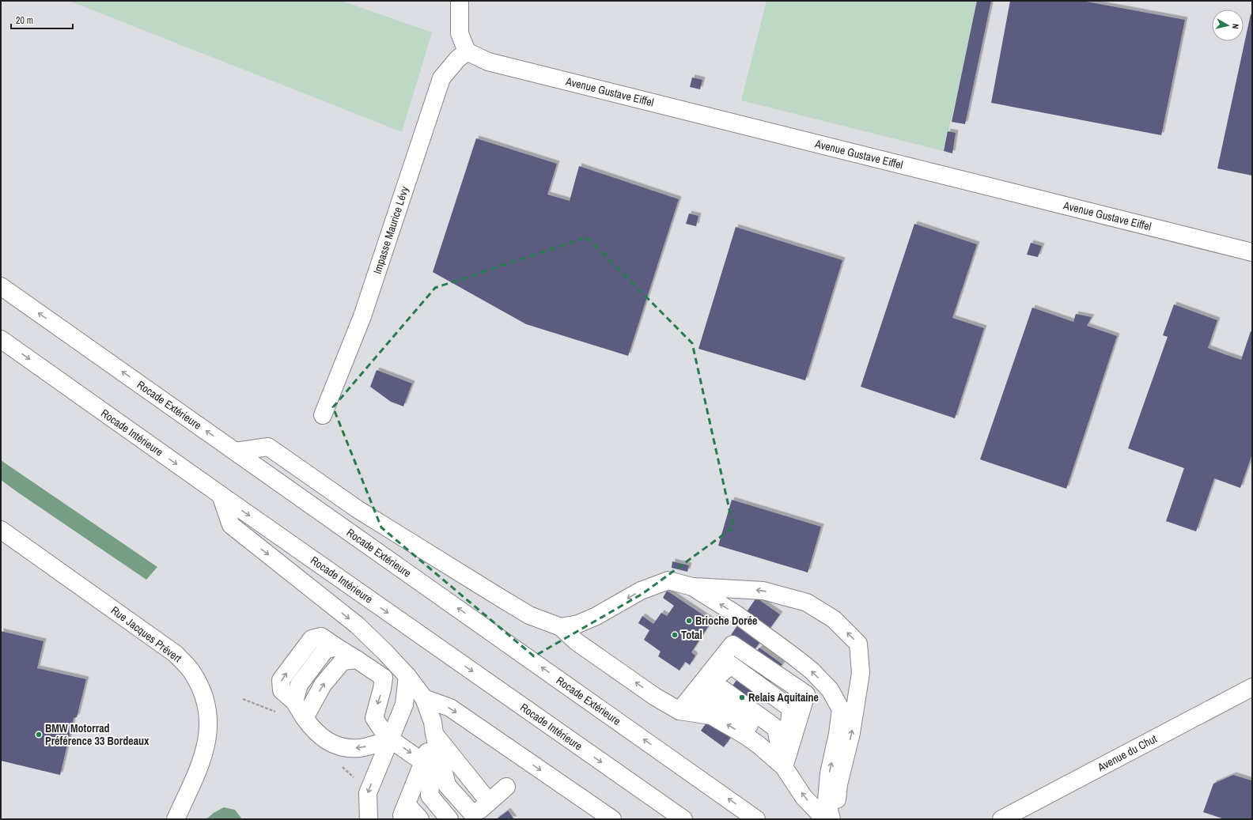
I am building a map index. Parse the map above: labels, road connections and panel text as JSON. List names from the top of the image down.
{
  "streets": {
    "main road": [
      "Avenue Gustave Eiffel",
      "Impasse Maurice Lévy",
      "Rocade Extérieure",
      "Rocade Intérieure",
      "Rue Jacques Prévert",
      "Avenue du Chut"
    ]
  },
  "crossings": [
    ["Avenue Gustave Eiffel", "Impasse Maurice Lévy"]
  ],
  "places": [
    "Brioche Dorée",
    "Total",
    "Relais Aquitaine",
    "BMW Motorrad Préférence 33 Bordeaux"
  ],
  "scale_bar": "20 m",
  "north": "right"
}
